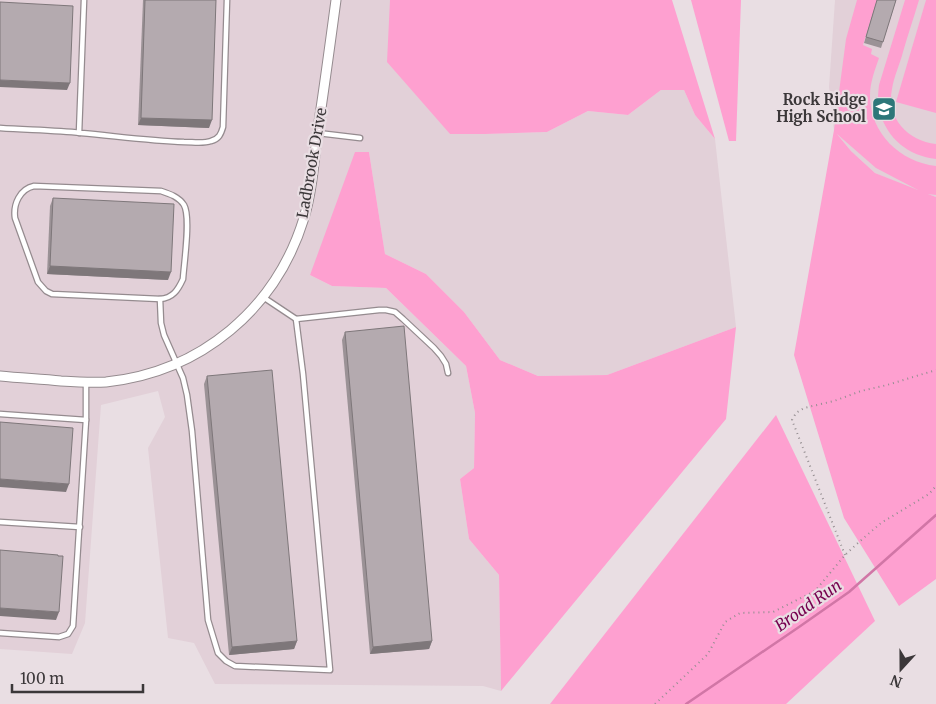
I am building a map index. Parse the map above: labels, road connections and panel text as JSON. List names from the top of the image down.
{
  "streets": {
    "street": ["Ladbrook Drive"]
  },
  "water": ["Broad Run"],
  "places": {
    "school or university": ["Rock Ridge High School"]
  },
  "scale_bar": "100 m",
  "north": "bottom"
}
